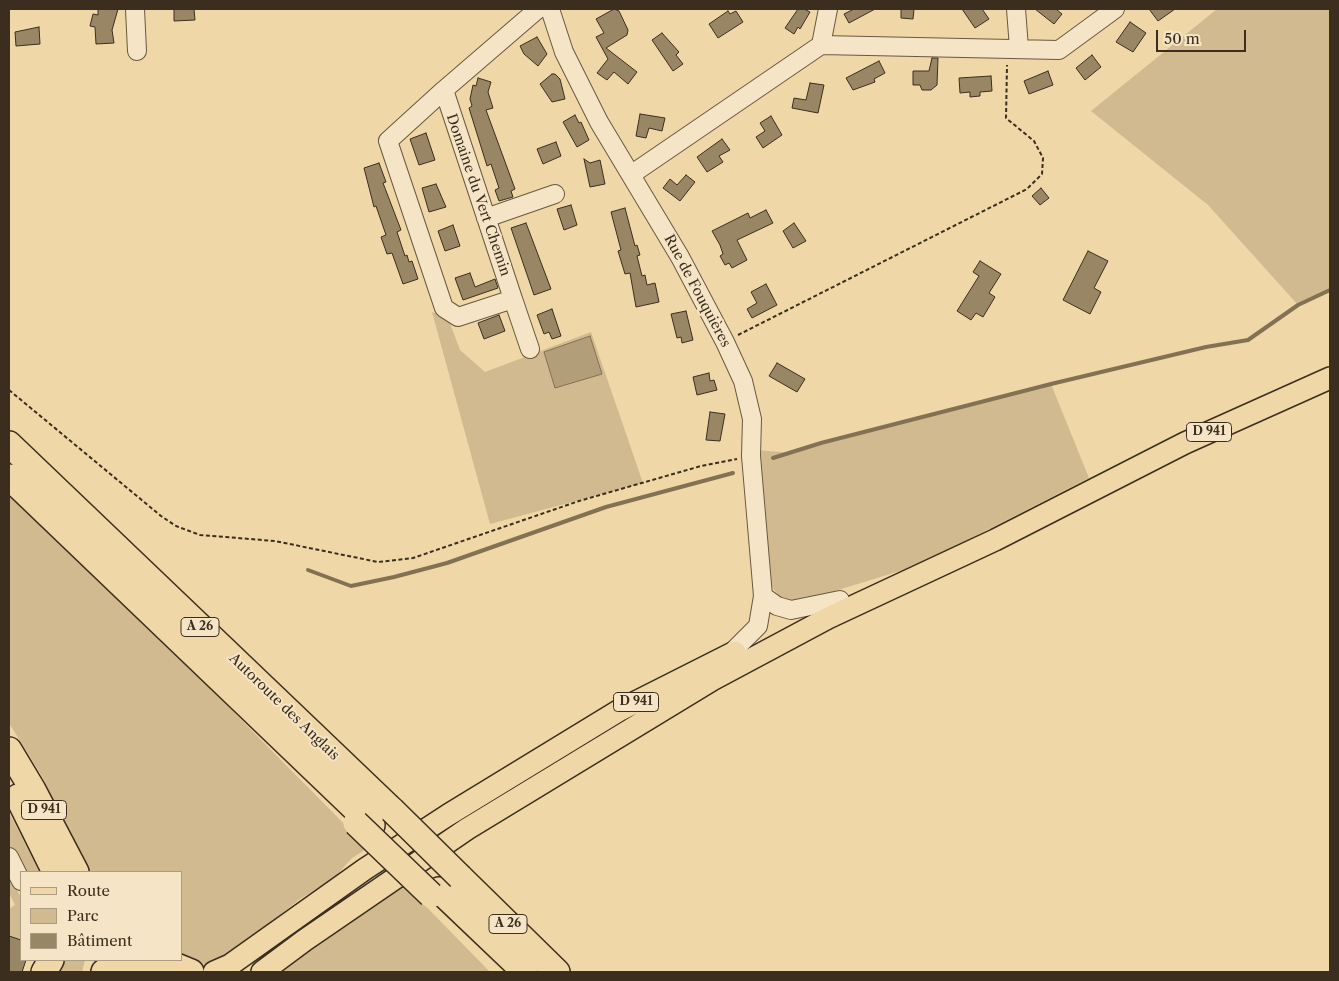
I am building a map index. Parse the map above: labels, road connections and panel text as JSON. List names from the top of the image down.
{
  "streets": {
    "highway": ["D 941", "A 26", "Autoroute des Anglais"],
    "street": ["Domaine du Vert Chemin", "Rue de Fouquières"]
  },
  "crossings": [
    ["Rue de Fouquières", "D 941"]
  ],
  "legend": ["Route", "Parc", "Bâtiment"],
  "scale_bar": "50 m"
}
